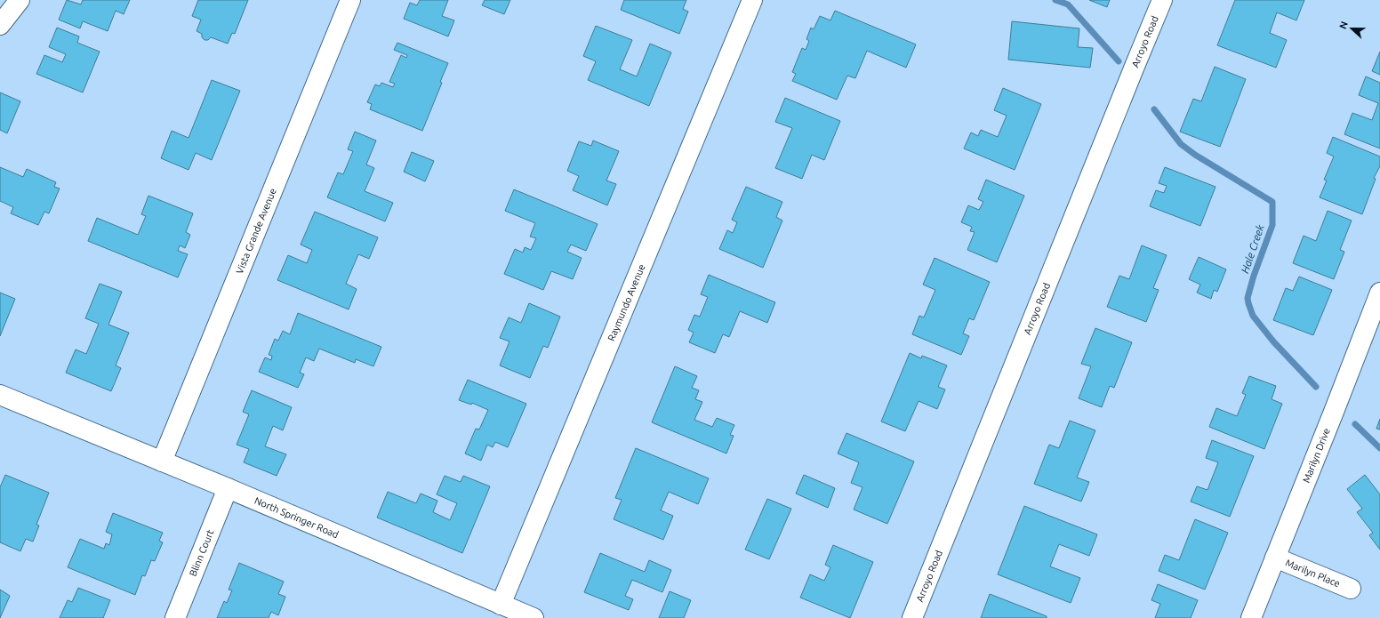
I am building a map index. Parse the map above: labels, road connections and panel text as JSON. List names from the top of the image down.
{
  "streets": {
    "street": [
      "Arroyo Road",
      "Vista Grande Avenue",
      "Raymundo Avenue",
      "Marilyn Drive",
      "North Springer Road",
      "Blinn Court",
      "Marilyn Place"
    ]
  },
  "crossings": [
    ["Vista Grande Avenue", "North Springer Road"],
    ["Raymundo Avenue", "North Springer Road"],
    ["Marilyn Drive", "Marilyn Place"],
    ["North Springer Road", "Blinn Court"]
  ],
  "water": ["Hale Creek"],
  "north": "left"
}
